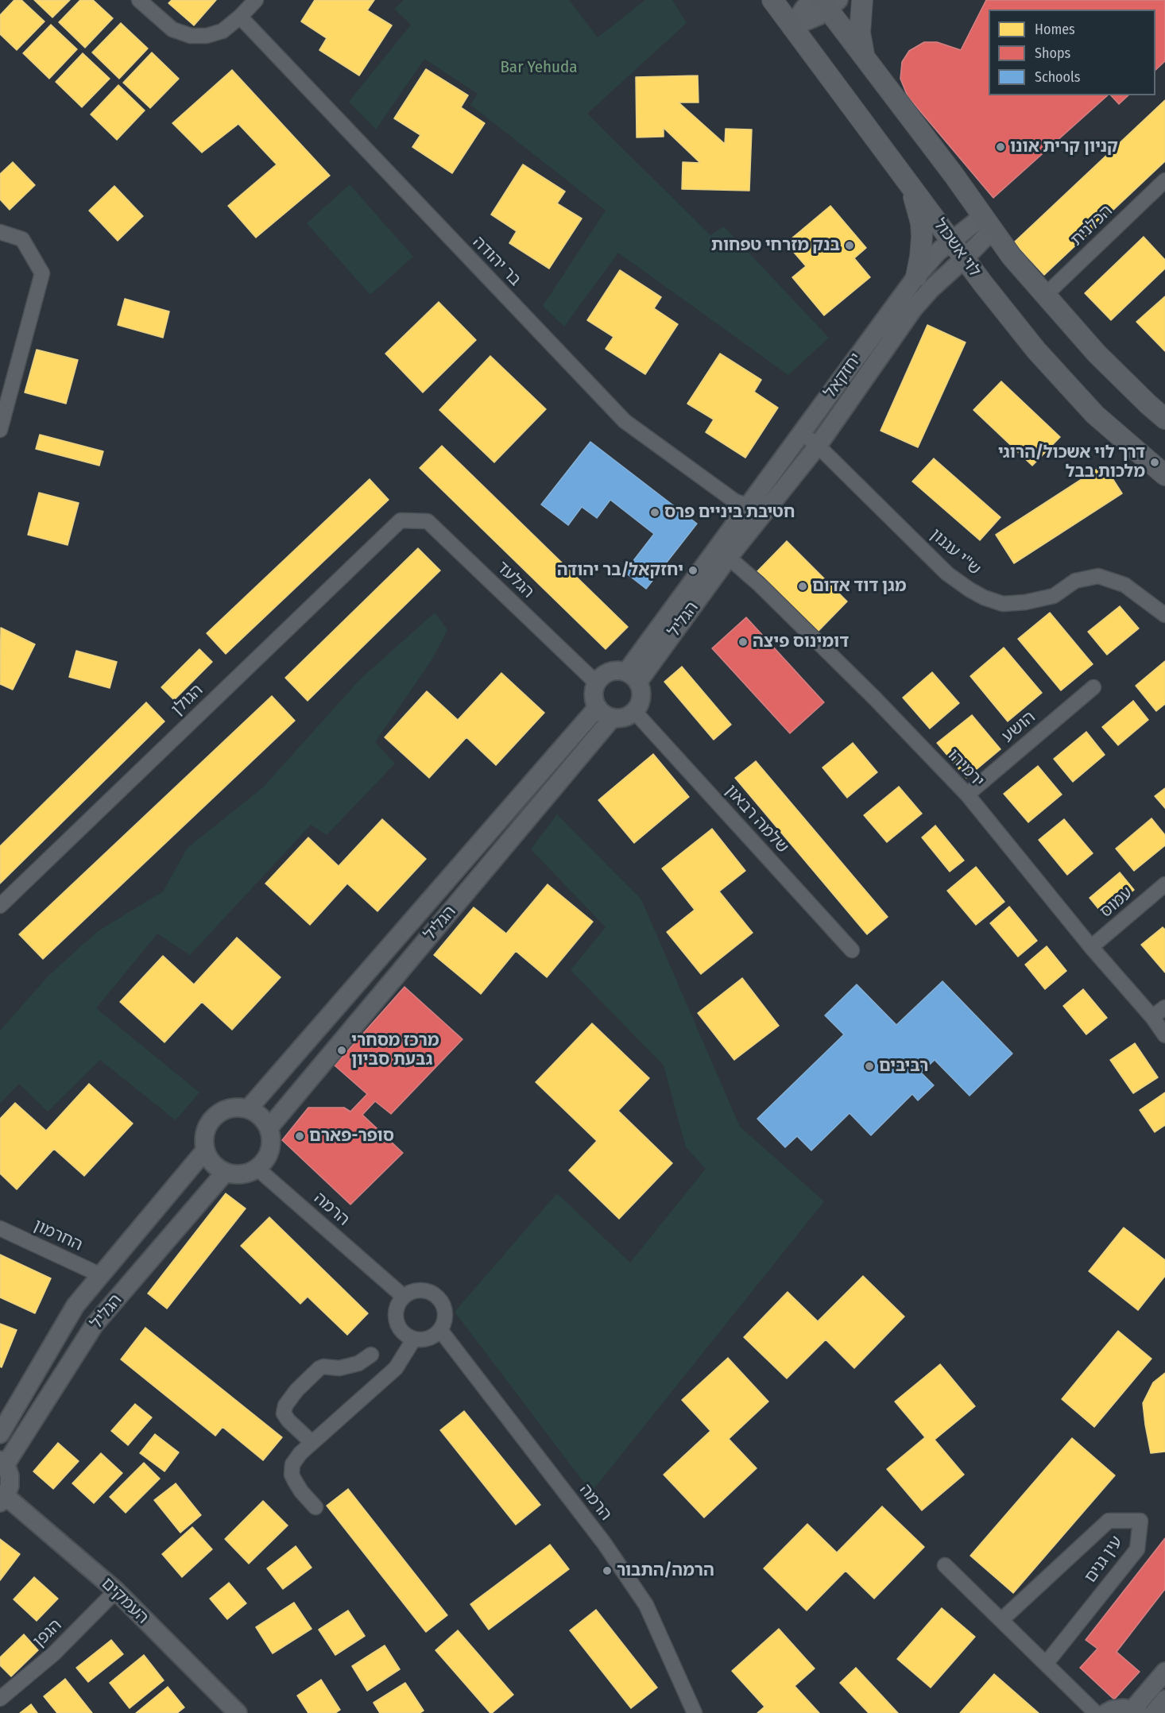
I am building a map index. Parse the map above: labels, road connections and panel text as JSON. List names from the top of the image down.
{
  "streets": {
    "main road": ["לוי אשכול"],
    "street": [
      "הכלנית",
      "בר יהודה",
      "יחזקאל",
      "ש\"י עגנון",
      "הגלעד",
      "הגליל",
      "הגולן",
      "הושע",
      "ירמיהו",
      "שלמה רבאון",
      "עמוס",
      "הרמה",
      "החרמון",
      "עין גנים",
      "העמקים",
      "הגפן"
    ]
  },
  "crossings": [
    ["לוי אשכול", "יחזקאל"],
    ["בר יהודה", "יחזקאל"],
    ["יחזקאל", "ש\"י עגנון"],
    ["יחזקאל", "הגליל"],
    ["יחזקאל", "ירמיהו"],
    ["הגלעד", "הגליל"],
    ["הגלעד", "הגולן"],
    ["הגלעד", "שלמה רבאון"],
    ["הגליל", "ירמיהו"],
    ["הגליל", "שלמה רבאון"],
    ["הגליל", "הרמה"],
    ["הגליל", "החרמון"],
    ["הושע", "ירמיהו"],
    ["ירמיהו", "עמוס"],
    ["העמקים", "הגפן"]
  ],
  "parks": ["Bar Yehuda"],
  "places": [
    "קניון קרית אונו",
    "בנק מזרחי טפחות",
    "דרך לוי אשכול/הרוגי מלכות בבל",
    "חטיבת ביניים פרס",
    "יחזקאל/בר יהודה",
    "מגן דוד אדום",
    "דומינוס פיצה",
    "מרכז מסחרי גבעת סביון",
    "רביבים",
    "סופר-פארם",
    "הרמה/התבור"
  ],
  "legend": ["Homes", "Shops", "Schools"]
}
